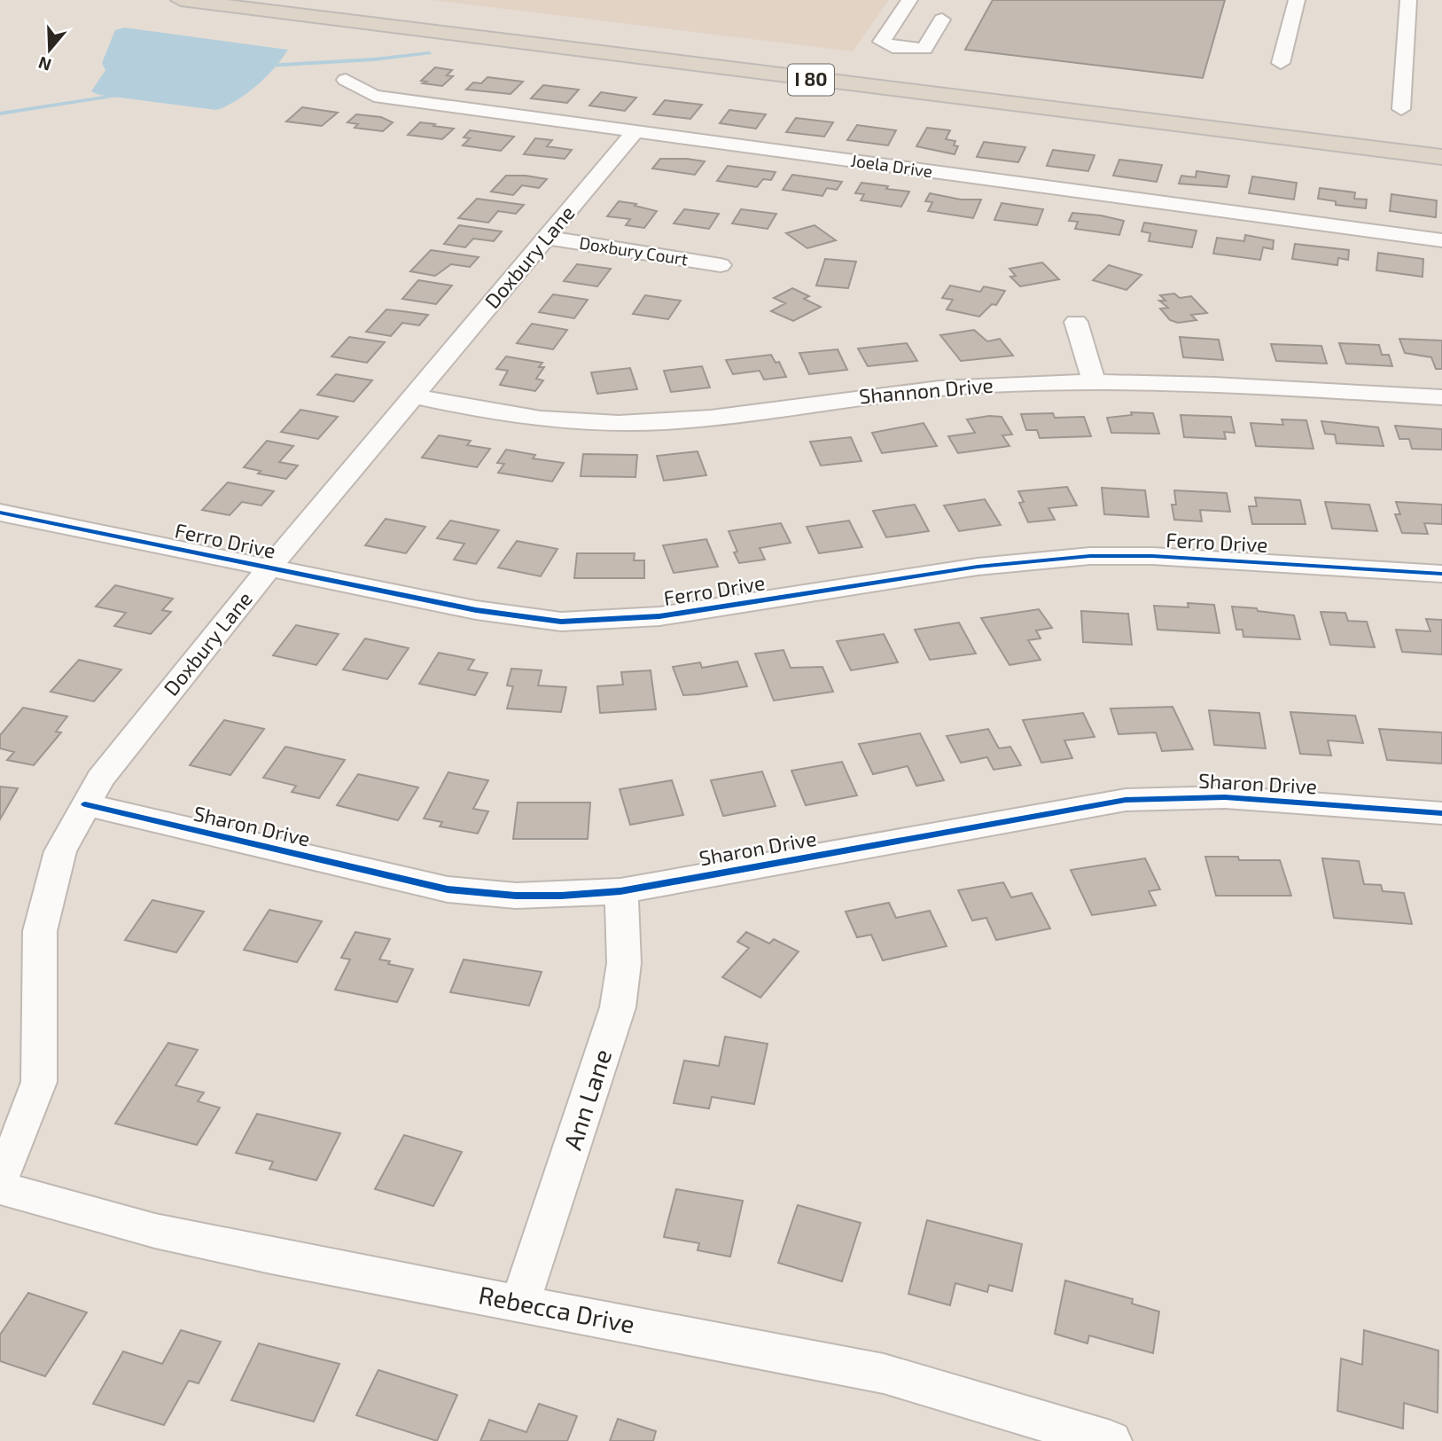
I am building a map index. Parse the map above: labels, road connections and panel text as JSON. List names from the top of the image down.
{
  "streets": {
    "highway": ["I 80"],
    "street": [
      "Joela Drive",
      "Doxbury Court",
      "Doxbury Lane",
      "Shannon Drive",
      "Ferro Drive",
      "Sharon Drive",
      "Ann Lane",
      "Rebecca Drive"
    ]
  },
  "crossings": [
    ["Joela Drive", "Doxbury Lane"],
    ["Doxbury Court", "Doxbury Lane"],
    ["Doxbury Lane", "Shannon Drive"],
    ["Doxbury Lane", "Ferro Drive"],
    ["Doxbury Lane", "Sharon Drive"],
    ["Sharon Drive", "Ann Lane"],
    ["Ann Lane", "Rebecca Drive"]
  ],
  "north": "bottom"
}
